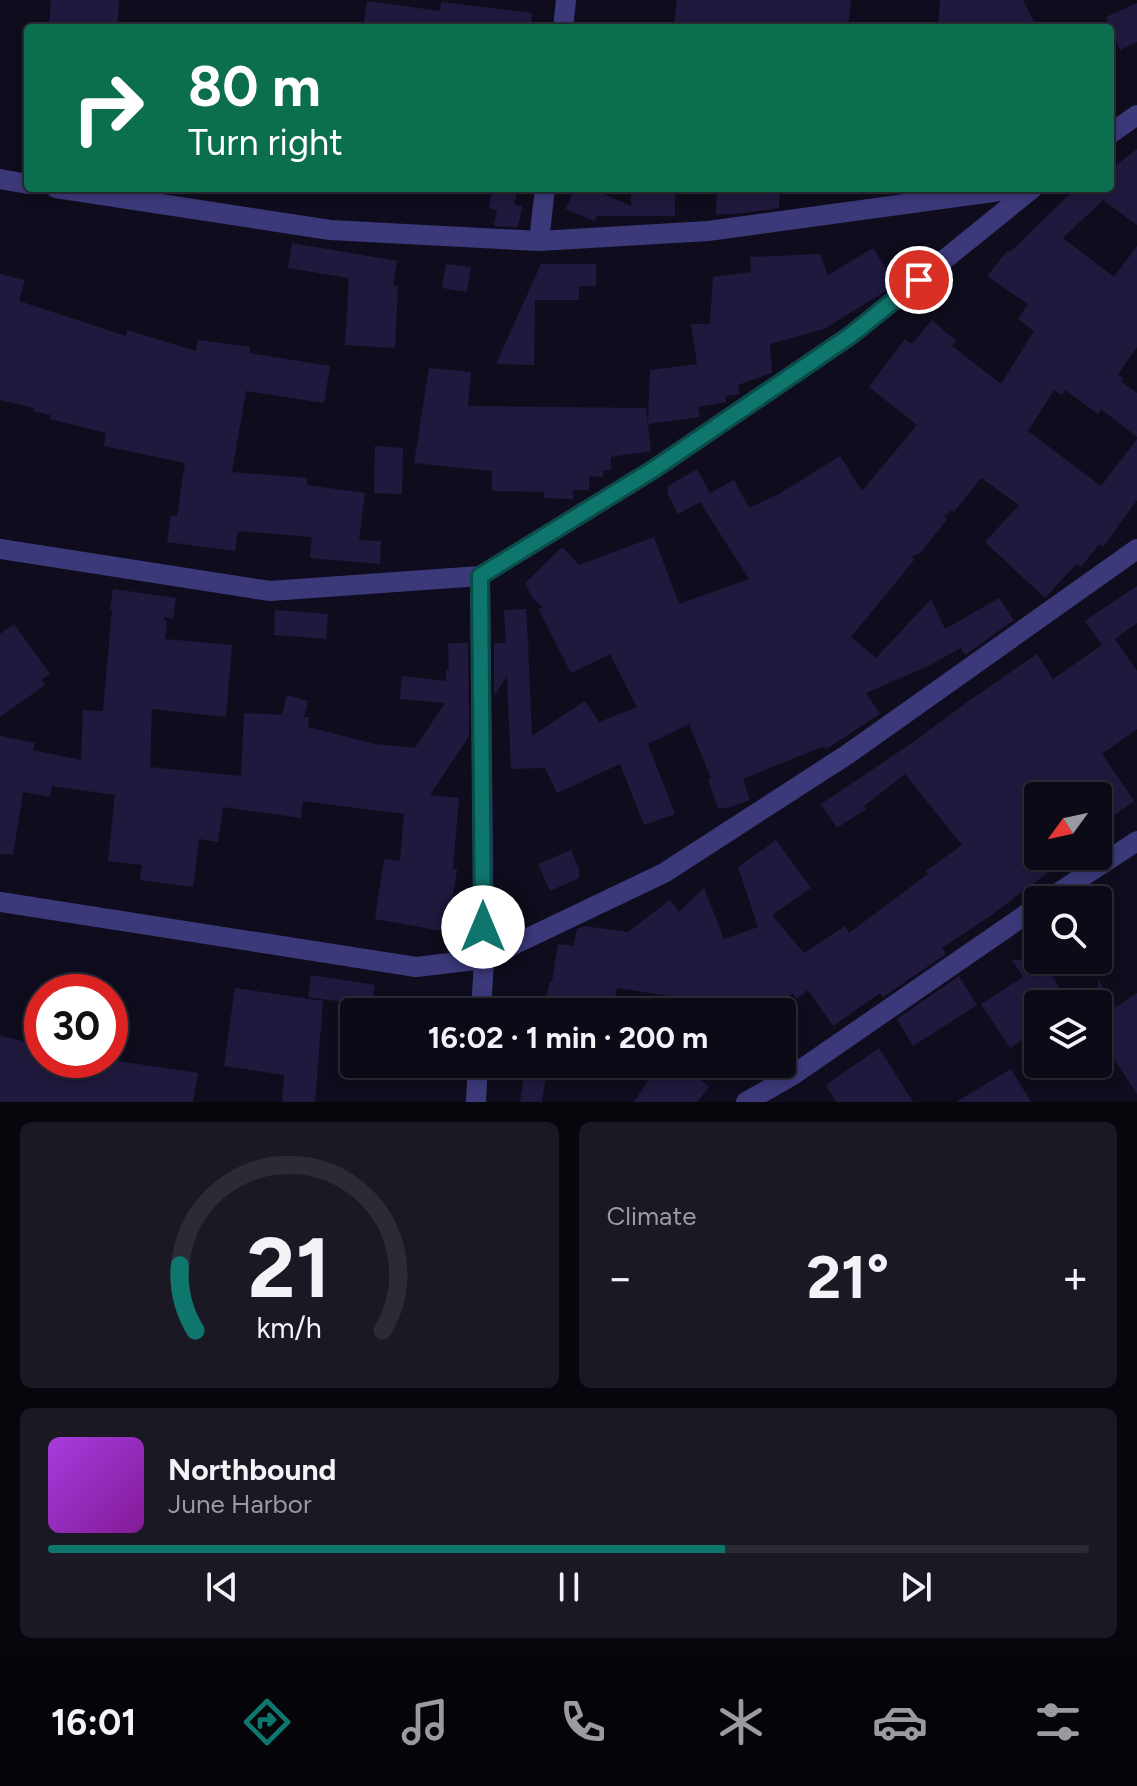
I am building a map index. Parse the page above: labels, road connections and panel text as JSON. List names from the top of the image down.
{
  "north": "bottom left",
  "page": {
    "turn": ["80 m", "Turn right"],
    "limit": "30",
    "trip": "16:02 · 1 min · 200 m",
    "tile": "Climate",
    "heat": ["−", "21°", "+"],
    "song": ["Northbound", "June Harbor"],
    "tabs": "16:01",
    "gauge": ["21", "km/h"]
  }
}
